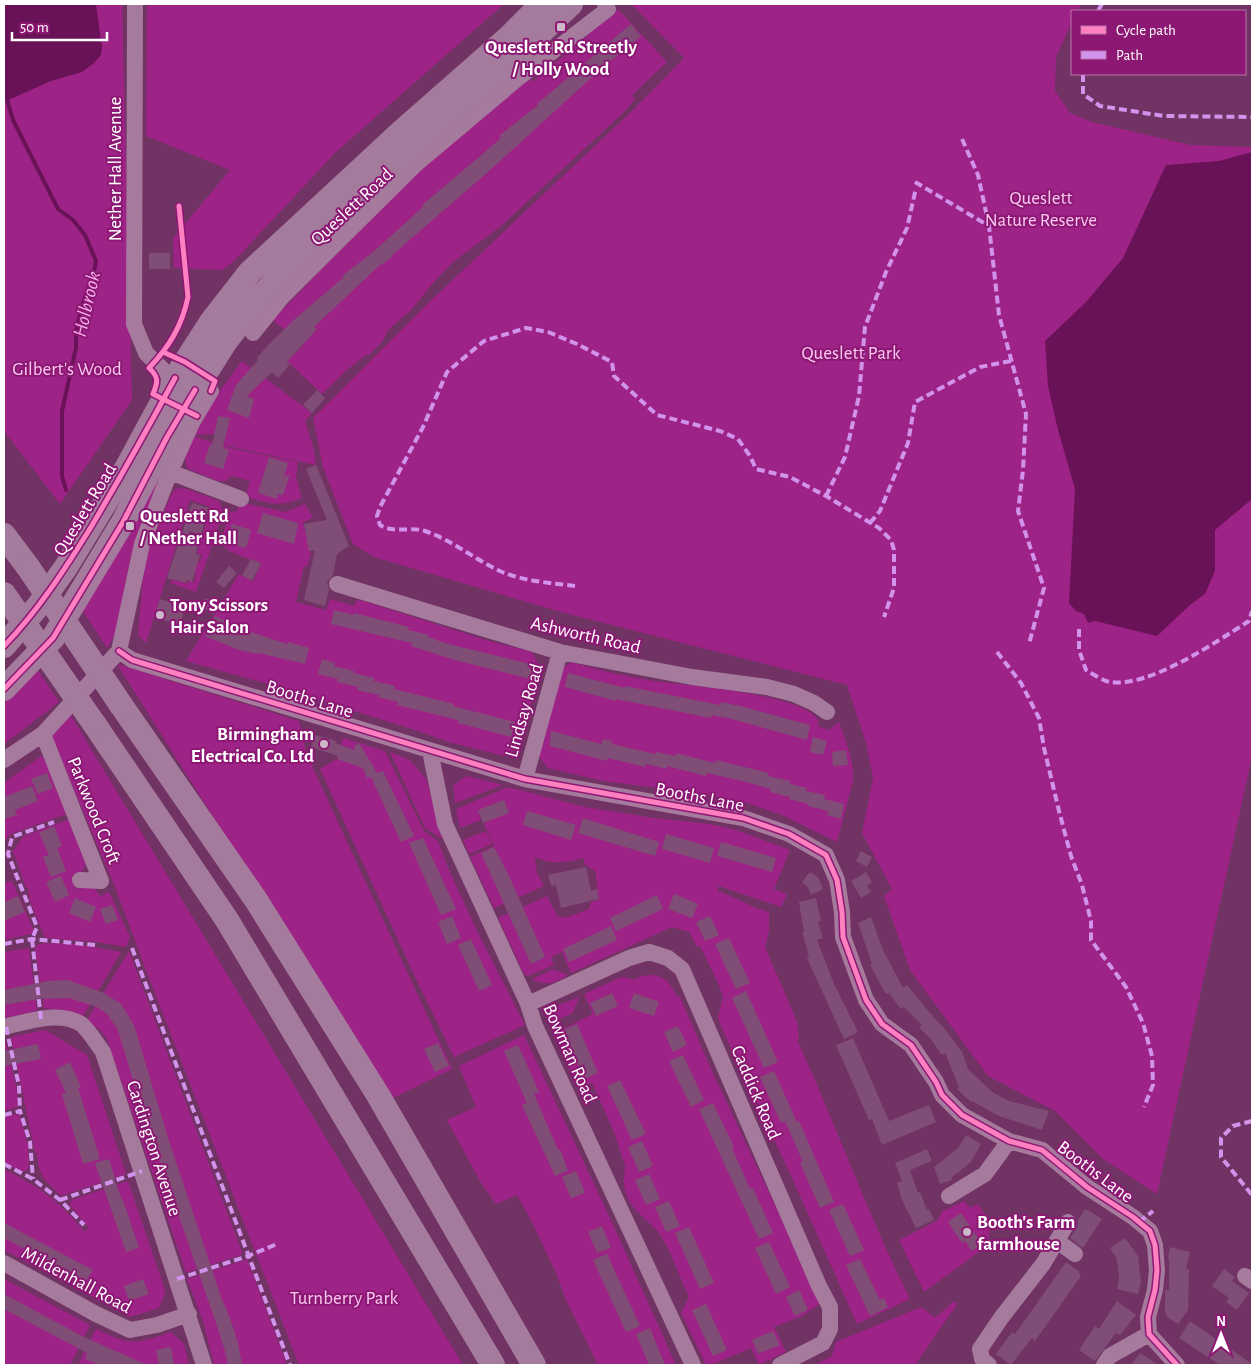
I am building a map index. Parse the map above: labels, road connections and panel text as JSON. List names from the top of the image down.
{
  "streets": {
    "highway": ["Queslett Road"],
    "street": [
      "Nether Hall Avenue",
      "Ashworth Road",
      "Booths Lane",
      "Lindsay Road",
      "Parkwood Croft",
      "Bowman Road",
      "Caddick Road",
      "Cardington Avenue",
      "Mildenhall Road"
    ]
  },
  "crossings": [
    ["Nether Hall Avenue", "Queslett Road"],
    ["Ashworth Road", "Lindsay Road"],
    ["Booths Lane", "Lindsay Road"],
    ["Booths Lane", "Bowman Road"],
    ["Bowman Road", "Caddick Road"],
    ["Cardington Avenue", "Mildenhall Road"]
  ],
  "water": ["Holbrook"],
  "parks": [
    "Queslett Nature Reserve",
    "Queslett Park",
    "Gilbert's Wood",
    "Turnberry Park"
  ],
  "places": {
    "transit": ["Queslett Rd Streetly / Holly Wood", "Queslett Rd / Nether Hall"],
    "other": ["Tony Scissors Hair Salon", "Birmingham Electrical Co. Ltd", "Booth's Farm farmhouse"]
  },
  "legend": ["Cycle path", "Path"],
  "scale_bar": "50 m",
  "north": "top"
}
